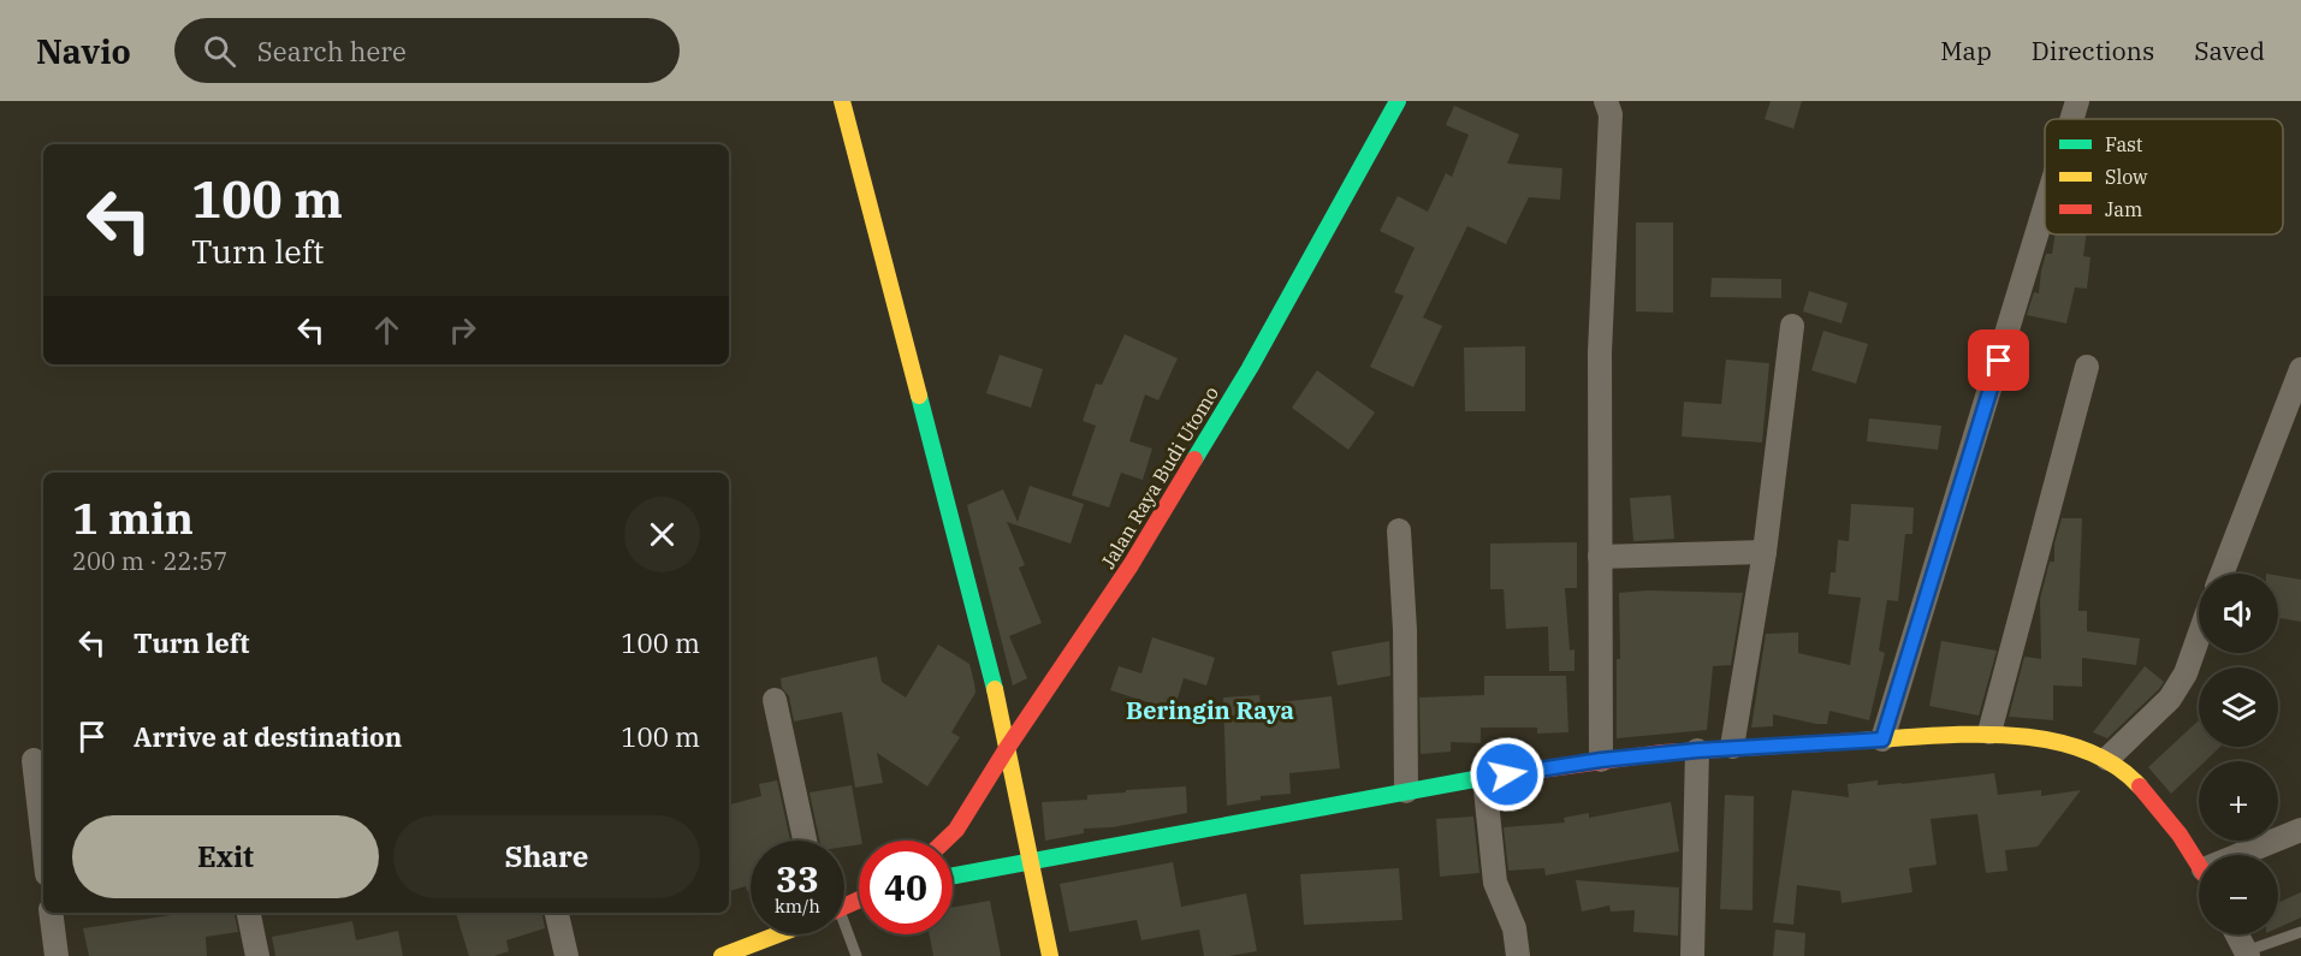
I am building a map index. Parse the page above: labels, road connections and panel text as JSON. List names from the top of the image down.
{
  "streets": {
    "main road": ["Jalan Raya Budi Utomo"]
  },
  "districts": ["Beringin Raya"],
  "legend": ["Fast", "Slow", "Jam"],
  "page": {
    "header": "Navio",
    "search": "Search here",
    "nav": ["Map", "Directions", "Saved"],
    "turn": ["100 m", "Turn left"],
    "heading": ["1 min", "200 m · 22:57"],
    "map_buttons": ["+", "−"],
    "list": [
      {
        "name": "Turn left",
        "value": "100 m"
      },
      {
        "name": "Arrive at destination",
        "value": "100 m"
      }
    ],
    "buttons": ["Exit", "Share"],
    "speed": "33 km/h",
    "limit": "40"
  }
}
